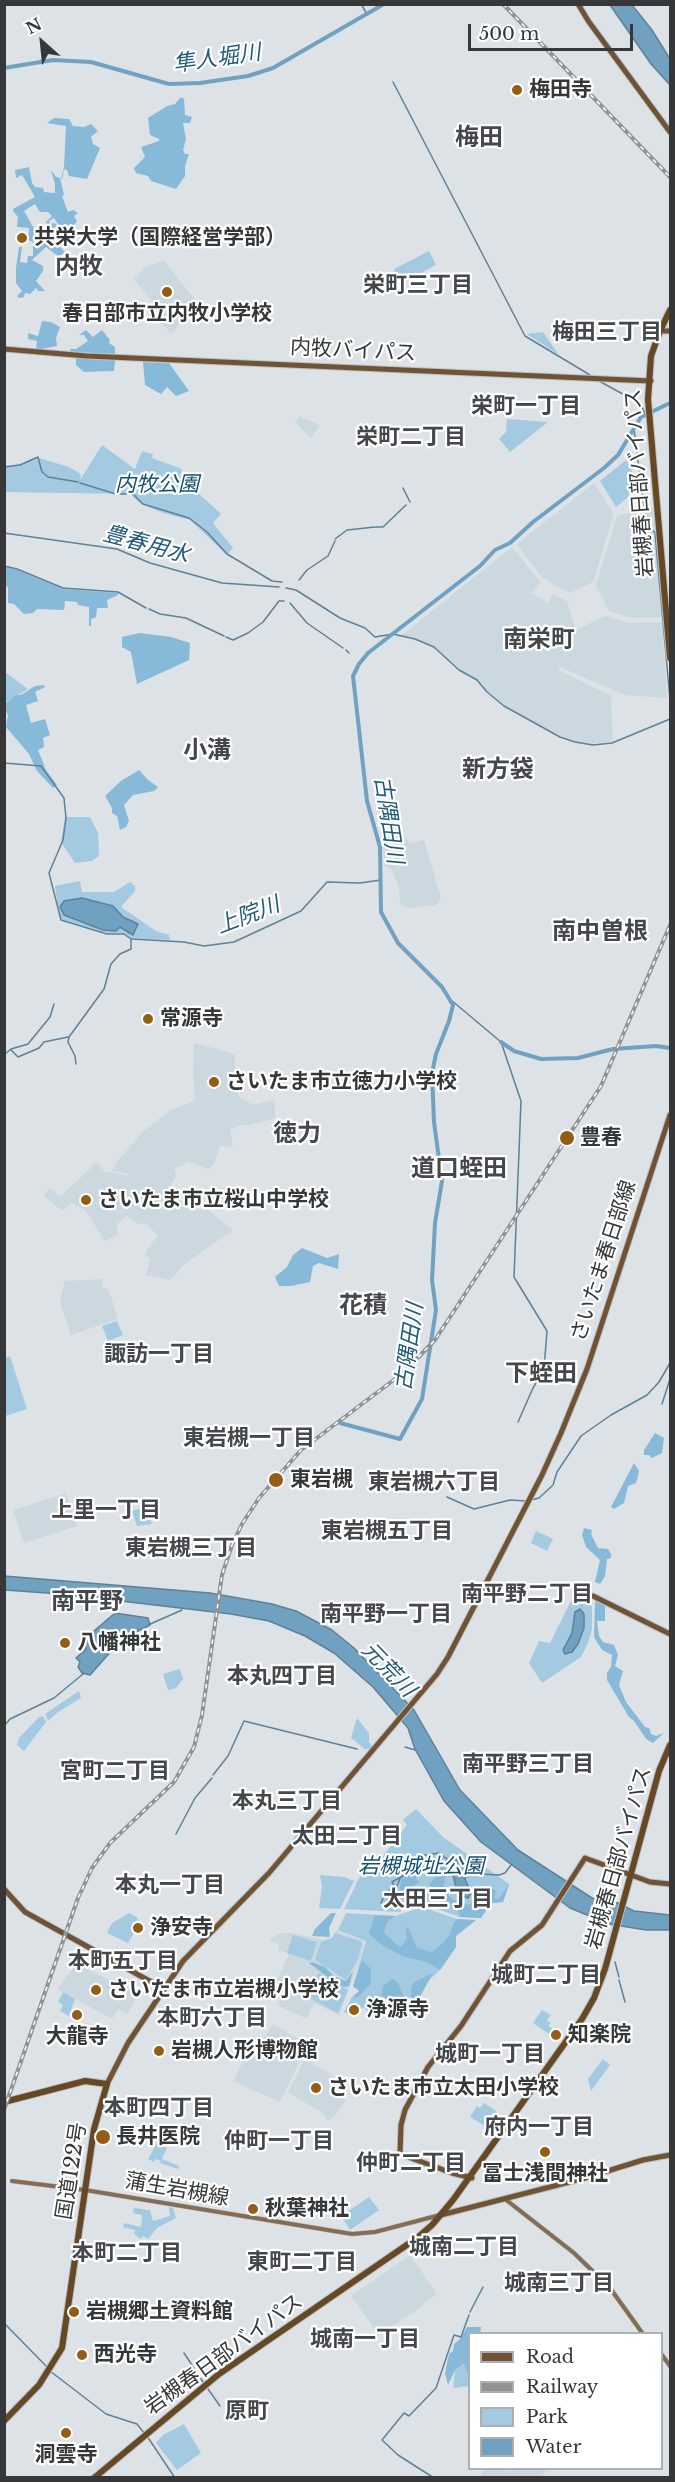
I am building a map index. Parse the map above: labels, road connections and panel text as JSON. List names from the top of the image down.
{
  "streets": {
    "highway": ["岩槻春日部バイパス", "国道122号"],
    "main road": ["内牧バイパス", "さいたま春日部線", "蒲生岩槻線"]
  },
  "crossings": [
    ["内牧バイパス", "岩槻春日部バイパス"],
    ["岩槻春日部バイパス", "蒲生岩槻線"],
    ["国道122号", "蒲生岩槻線"]
  ],
  "districts": [
    "梅田",
    "内牧",
    "栄町三丁目",
    "梅田三丁目",
    "栄町一丁目",
    "栄町二丁目",
    "南栄町",
    "小溝",
    "新方袋",
    "南中曽根",
    "徳力",
    "道口蛭田",
    "花積",
    "諏訪一丁目",
    "下蛭田",
    "東岩槻一丁目",
    "東岩槻六丁目",
    "上里一丁目",
    "東岩槻五丁目",
    "東岩槻三丁目",
    "南平野二丁目",
    "南平野",
    "南平野一丁目",
    "本丸四丁目",
    "南平野三丁目",
    "宮町二丁目",
    "本丸三丁目",
    "太田二丁目",
    "本丸一丁目",
    "太田三丁目",
    "本町五丁目",
    "城町二丁目",
    "本町六丁目",
    "城町一丁目",
    "本町四丁目",
    "府内一丁目",
    "仲町一丁目",
    "仲町二丁目",
    "城南二丁目",
    "本町二丁目",
    "東町二丁目",
    "城南三丁目",
    "城南一丁目",
    "原町"
  ],
  "water": [
    "隼人堀川",
    "豊春用水",
    "古隅田川",
    "上院川",
    "元荒川"
  ],
  "parks": ["内牧公園", "岩槻城址公園"],
  "places": [
    "梅田寺",
    "共栄大学（国際経営学部）",
    "春日部市立内牧小学校",
    "常源寺",
    "さいたま市立徳力小学校",
    "豊春",
    "さいたま市立桜山中学校",
    "東岩槻",
    "八幡神社",
    "浄安寺",
    "さいたま市立岩槻小学校",
    "浄源寺",
    "大龍寺",
    "知楽院",
    "岩槻人形博物館",
    "さいたま市立太田小学校",
    "長井医院",
    "冨士浅間神社",
    "秋葉神社",
    "岩槻郷土資料館",
    "西光寺",
    "洞雲寺"
  ],
  "legend": [
    "Road",
    "Railway",
    "Park",
    "Water"
  ],
  "scale_bar": "500 m",
  "north": "top left"
}
